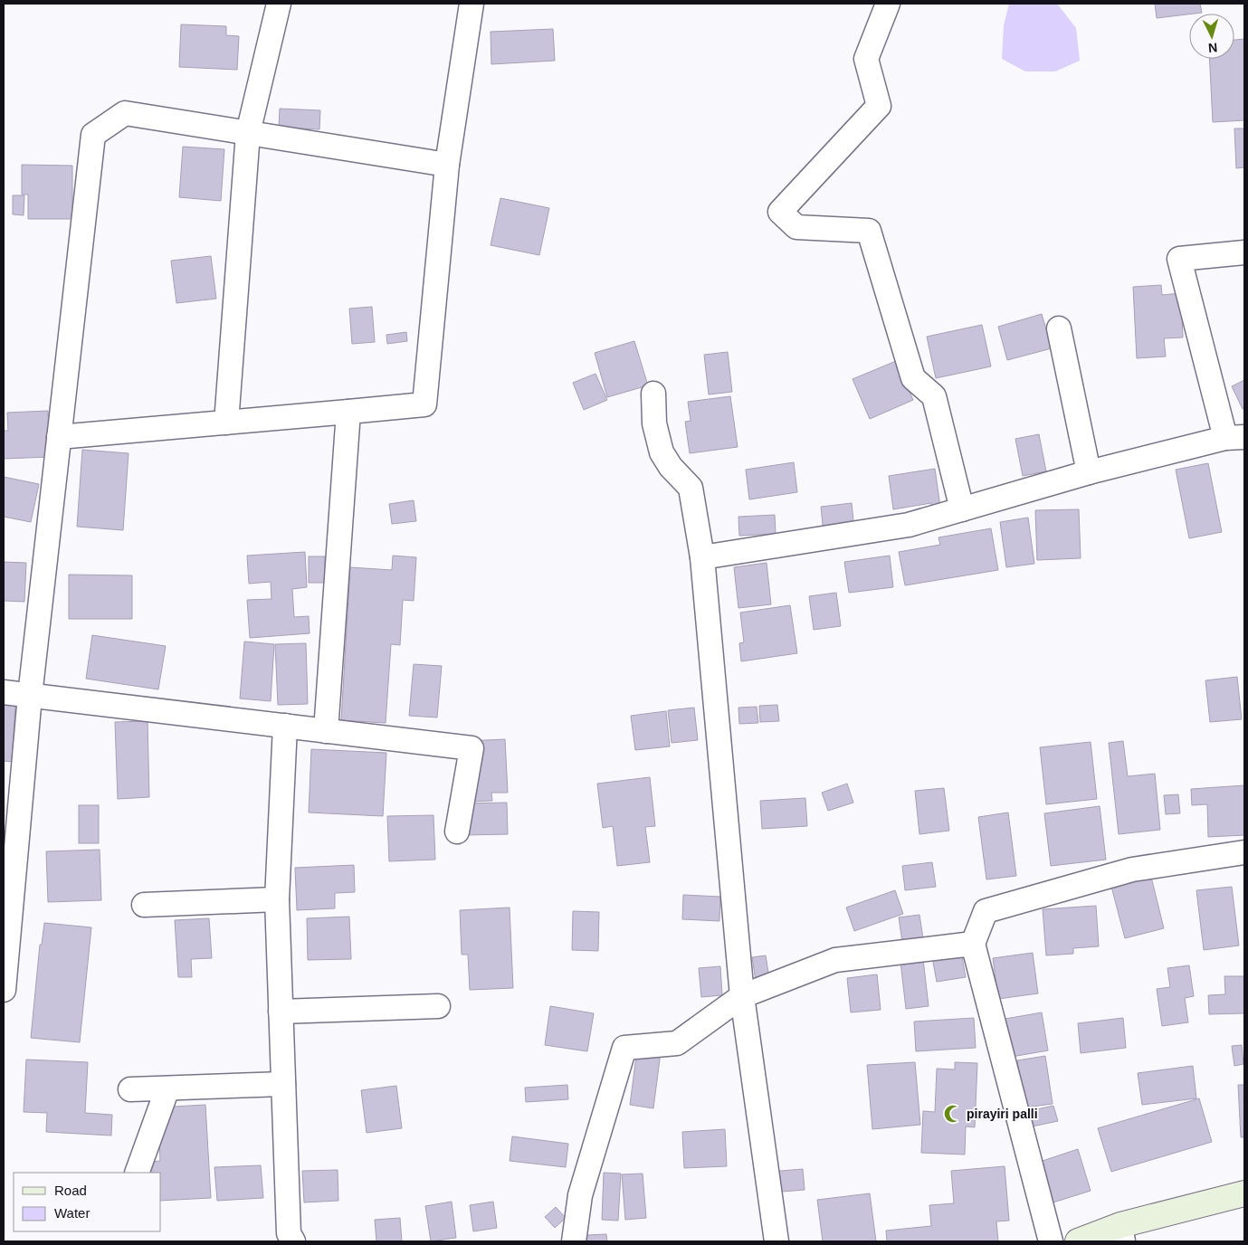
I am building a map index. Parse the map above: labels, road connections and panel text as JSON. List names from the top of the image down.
{
  "places": {
    "mosque": ["pirayiri palli"]
  },
  "legend": ["Road", "Water"],
  "north": "bottom"
}
